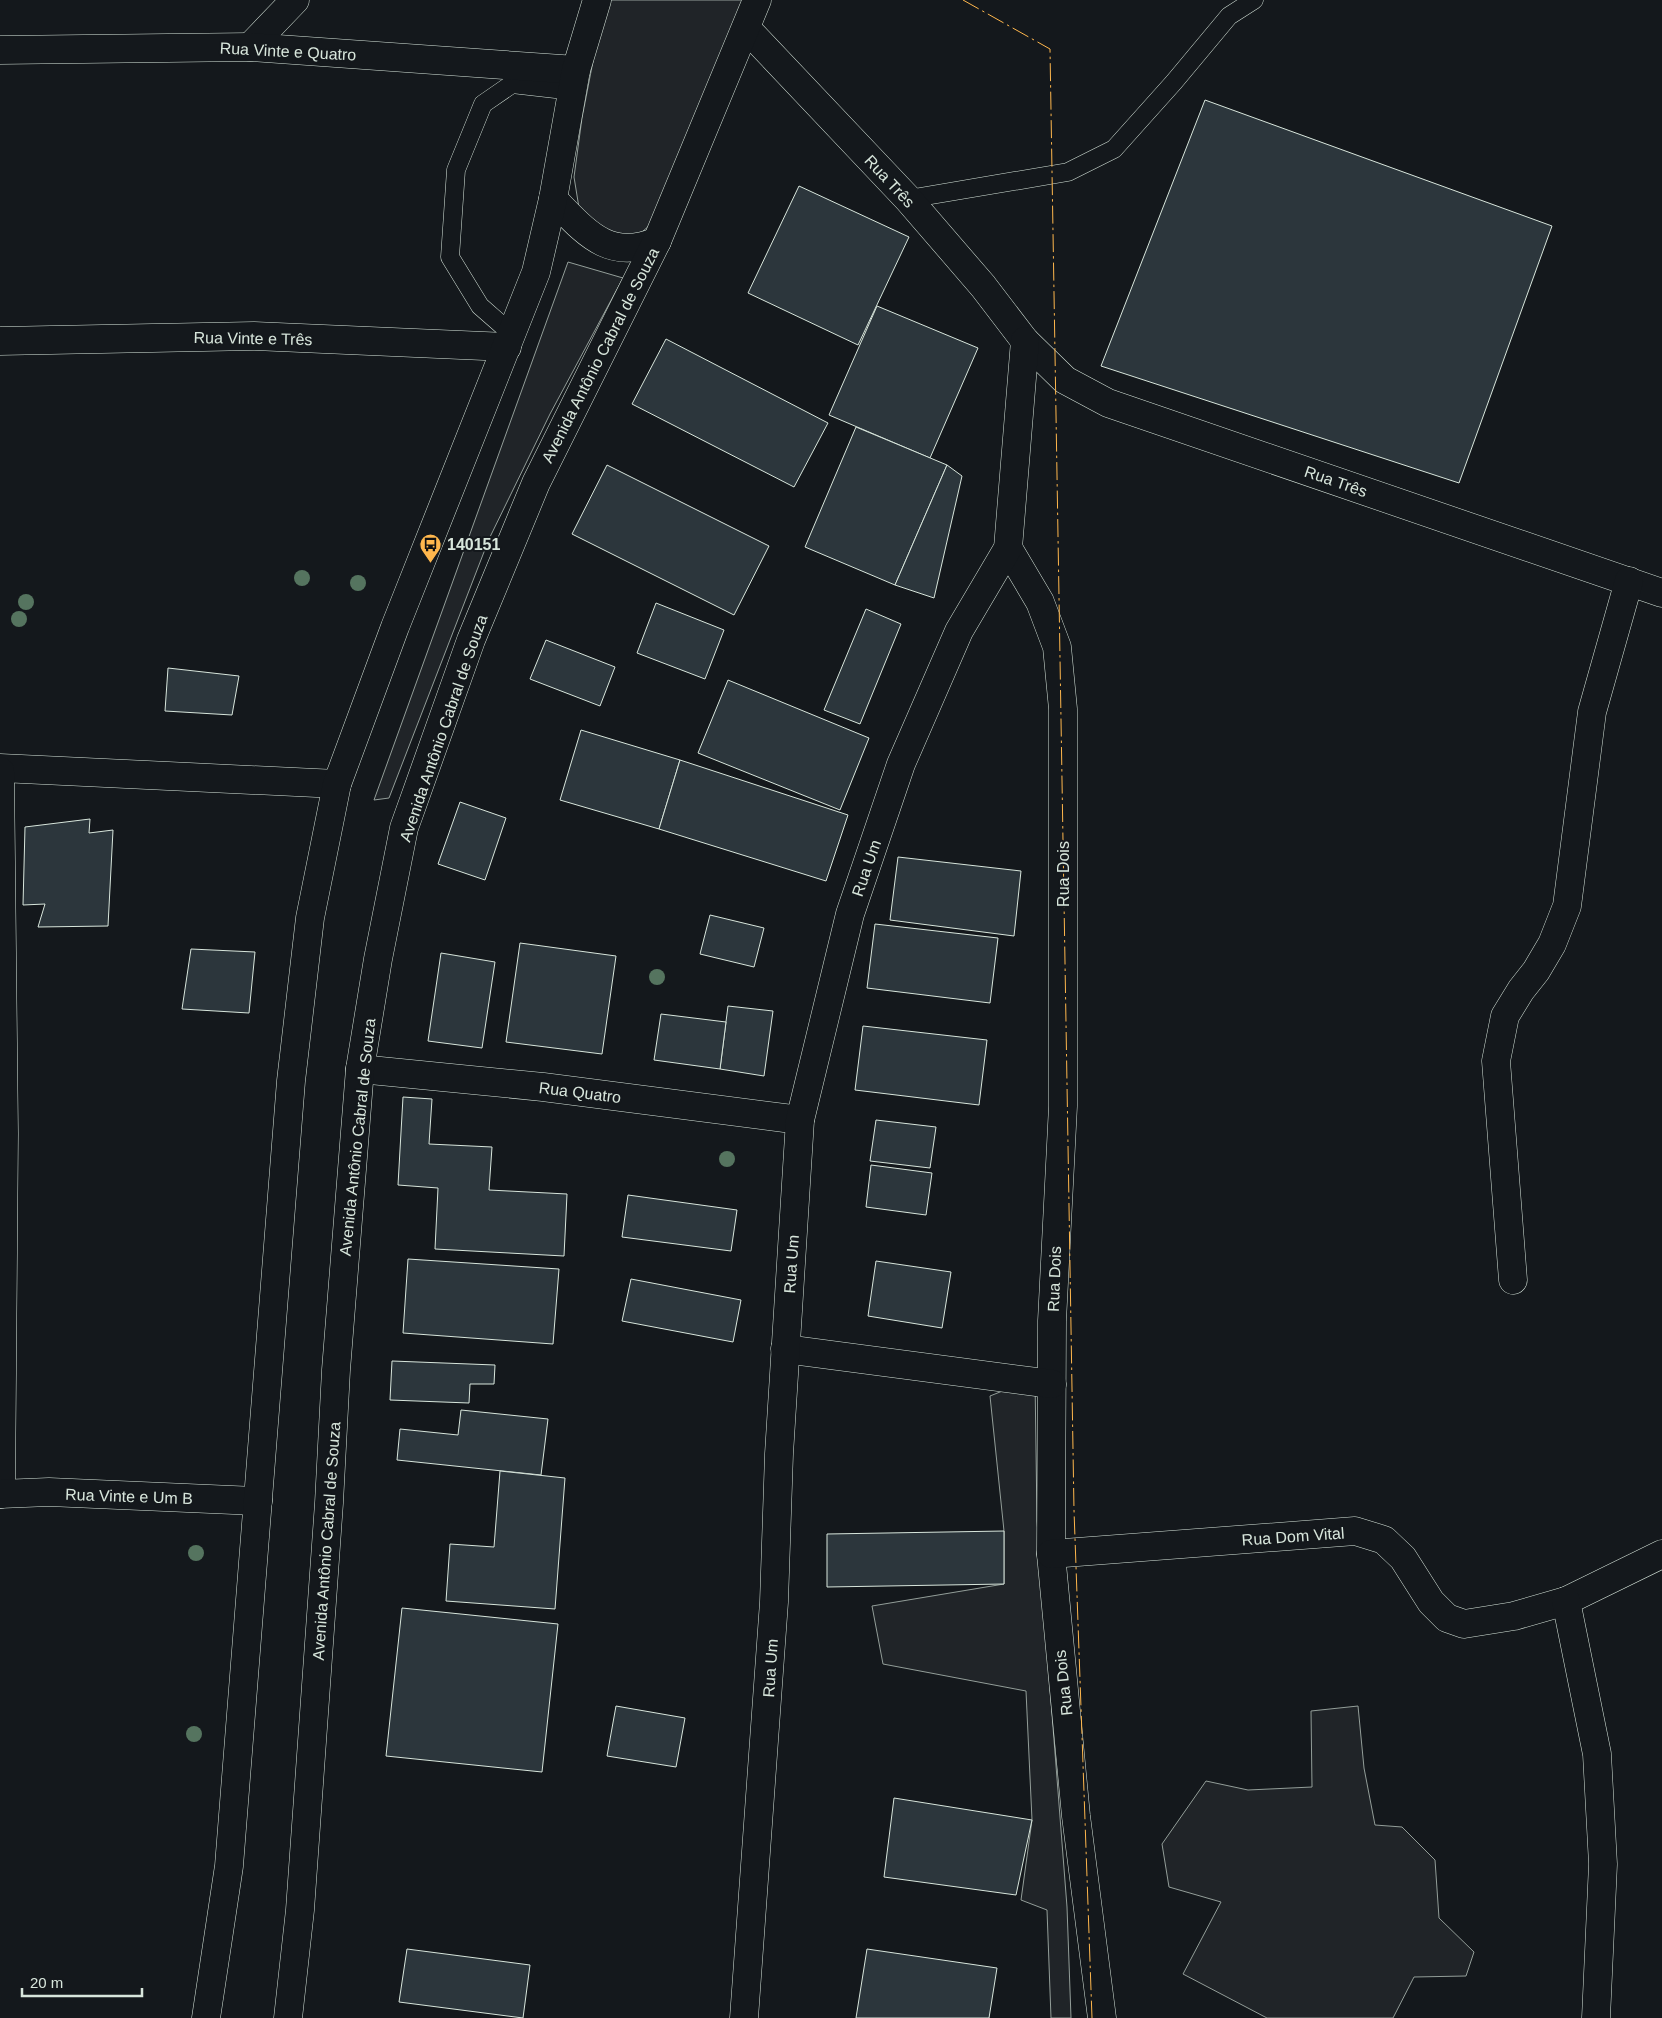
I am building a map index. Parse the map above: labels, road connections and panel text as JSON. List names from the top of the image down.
{
  "streets": {
    "main road": [
      "Rua Vinte e Quatro",
      "Rua Três",
      "Rua Vinte e Três",
      "Avenida Antônio Cabral de Souza",
      "Rua Um",
      "Rua Dois",
      "Rua Quatro",
      "Rua Vinte e Um B",
      "Rua Dom Vital"
    ]
  },
  "crossings": [
    ["Rua Três", "Avenida Antônio Cabral de Souza"],
    ["Avenida Antônio Cabral de Souza", "Rua Quatro"],
    ["Rua Um", "Rua Dois"],
    ["Rua Um", "Rua Quatro"],
    ["Rua Dois", "Rua Dom Vital"]
  ],
  "places": {
    "bus stop": ["140151"]
  },
  "scale_bar": "20 m"
}
